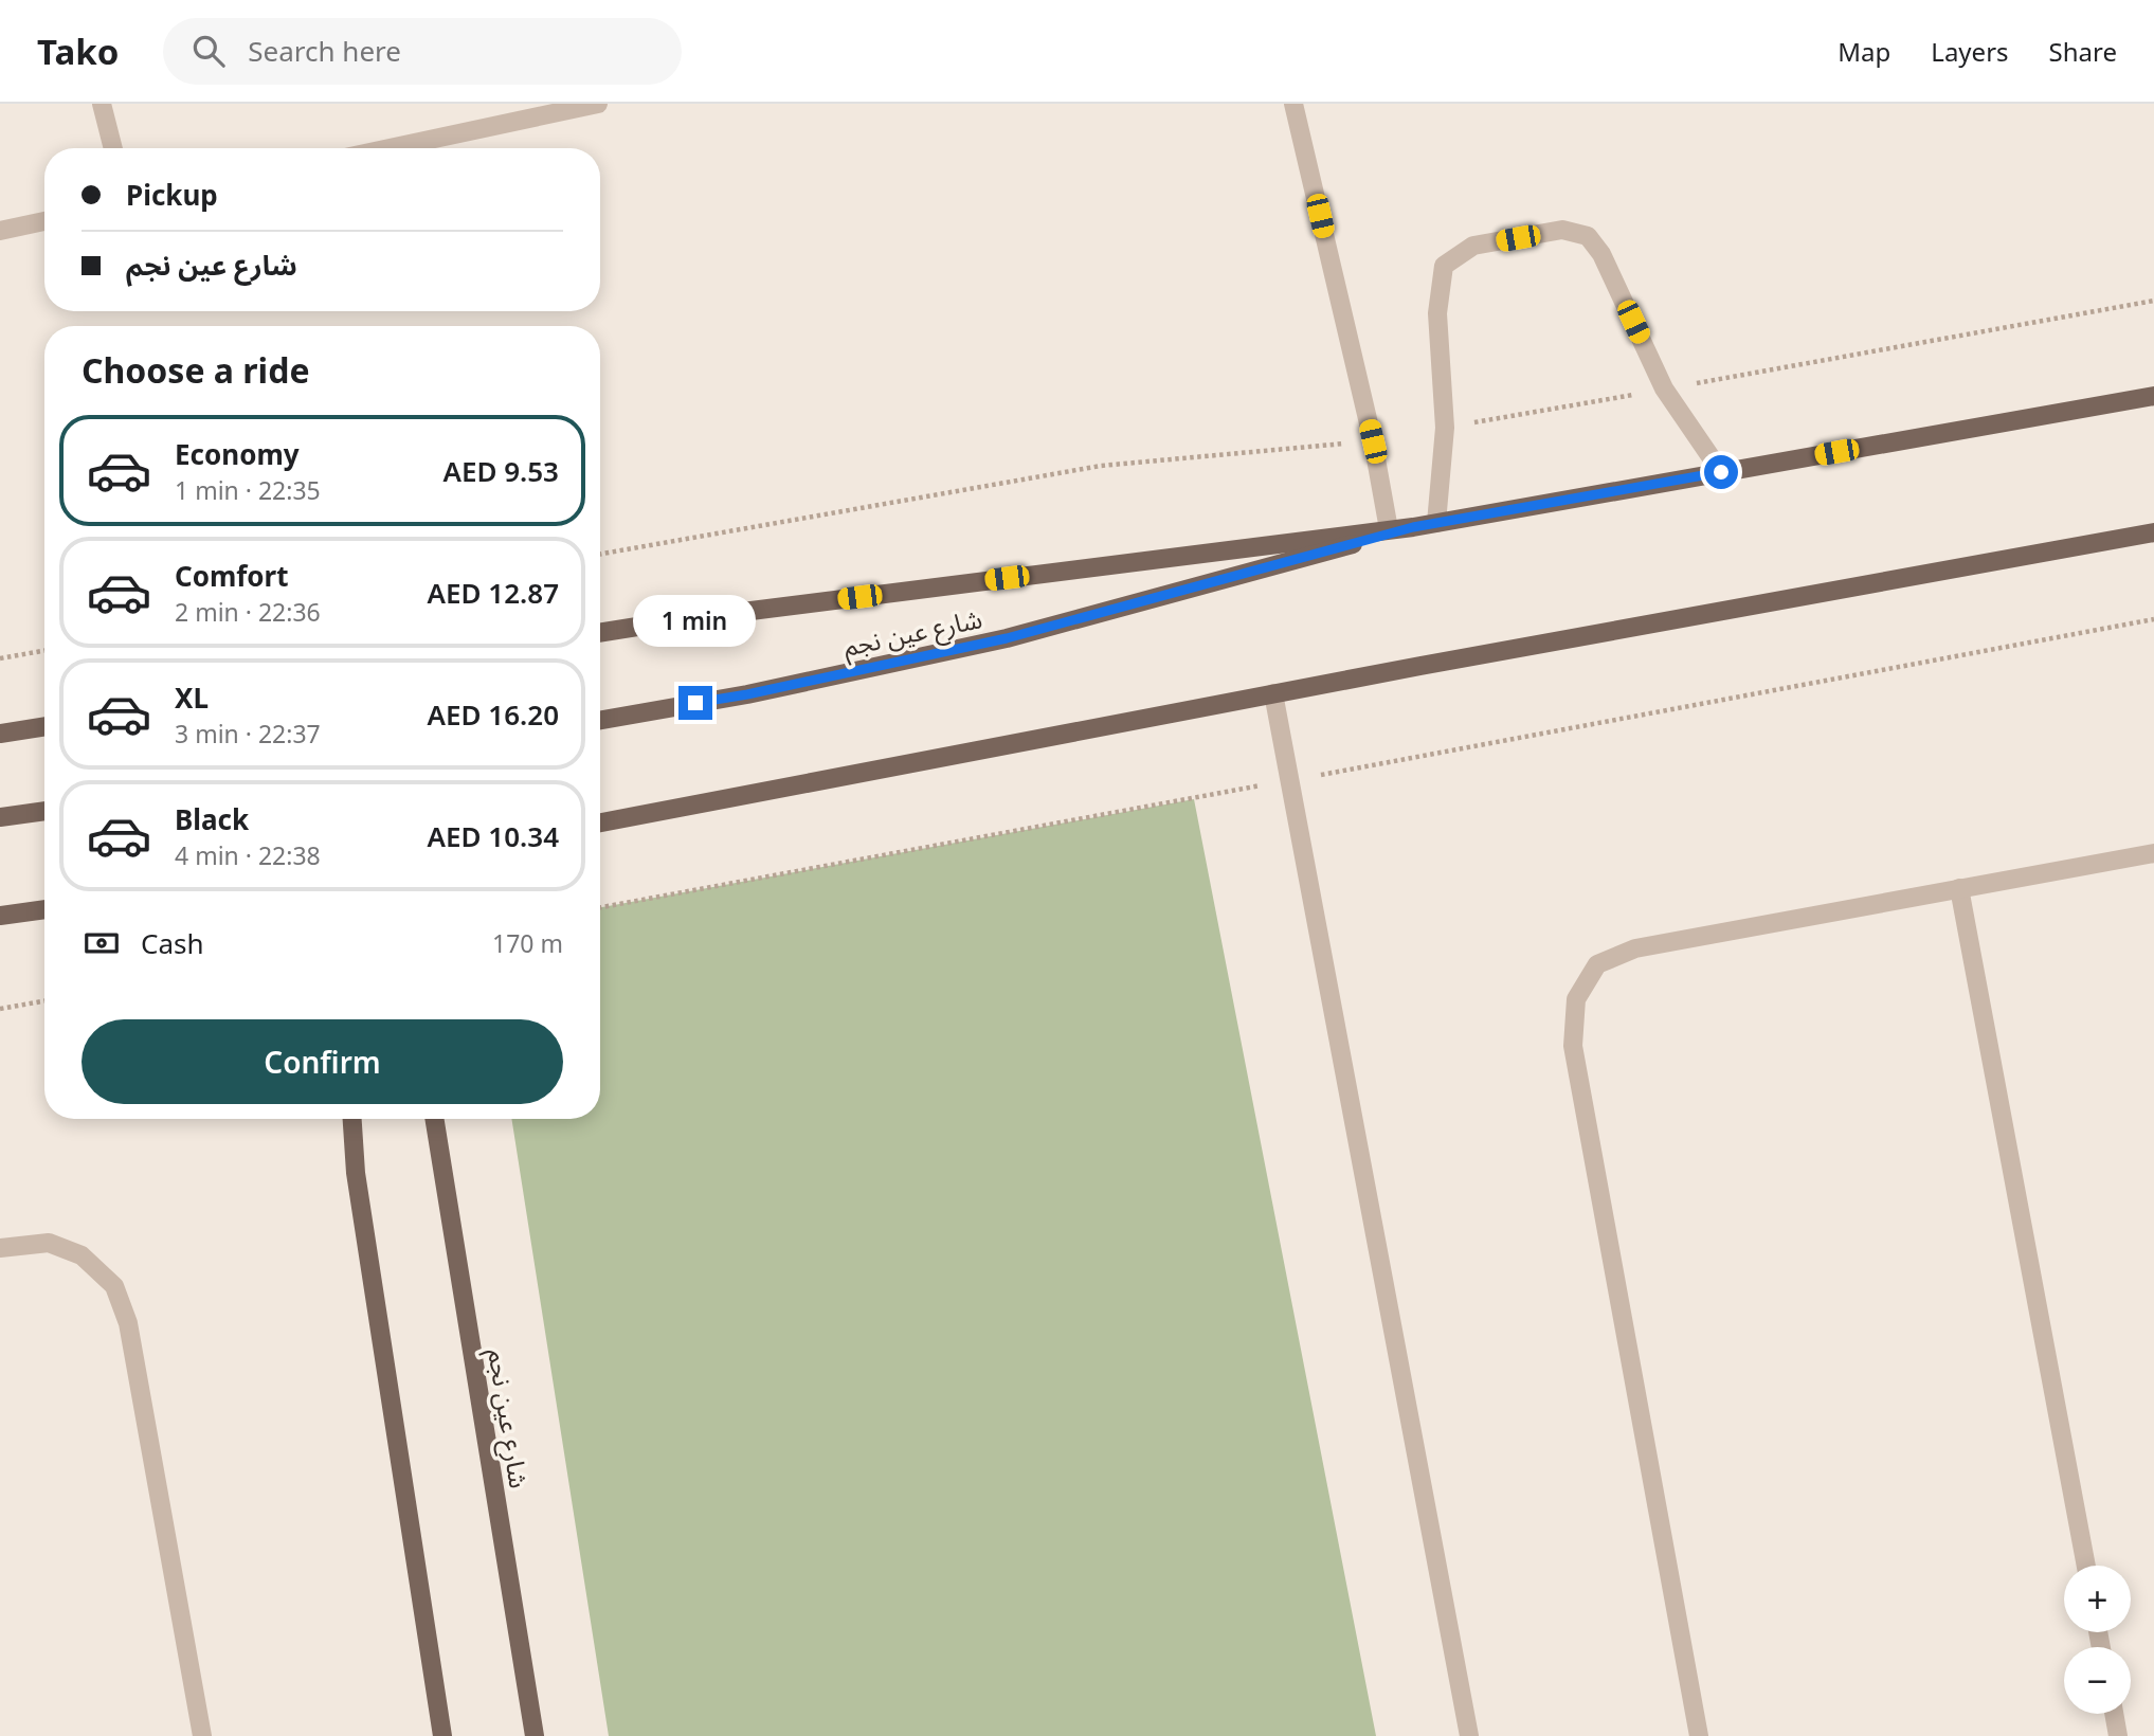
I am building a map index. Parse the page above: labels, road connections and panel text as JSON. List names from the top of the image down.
{
  "streets": {
    "main road": ["شارع عين نجم"]
  },
  "page": {
    "header": "Tako",
    "search": "Search here",
    "nav": ["Map", "Layers", "Share"],
    "banner": ["Pickup", "شارع عين نجم"],
    "heading": "Choose a ride",
    "list": [
      {
        "name": "Economy",
        "note": "1 min · 22:35",
        "value": "AED 9.53"
      },
      {
        "name": "Comfort",
        "note": "2 min · 22:36",
        "value": "AED 12.87"
      },
      {
        "name": "XL",
        "note": "3 min · 22:37",
        "value": "AED 16.20"
      },
      {
        "name": "Black",
        "note": "4 min · 22:38",
        "value": "AED 10.34"
      }
    ],
    "bubble": "1 min",
    "pay": ["Cash", "170 m"],
    "buttons": "Confirm",
    "map_buttons": ["+", "−"]
  }
}
